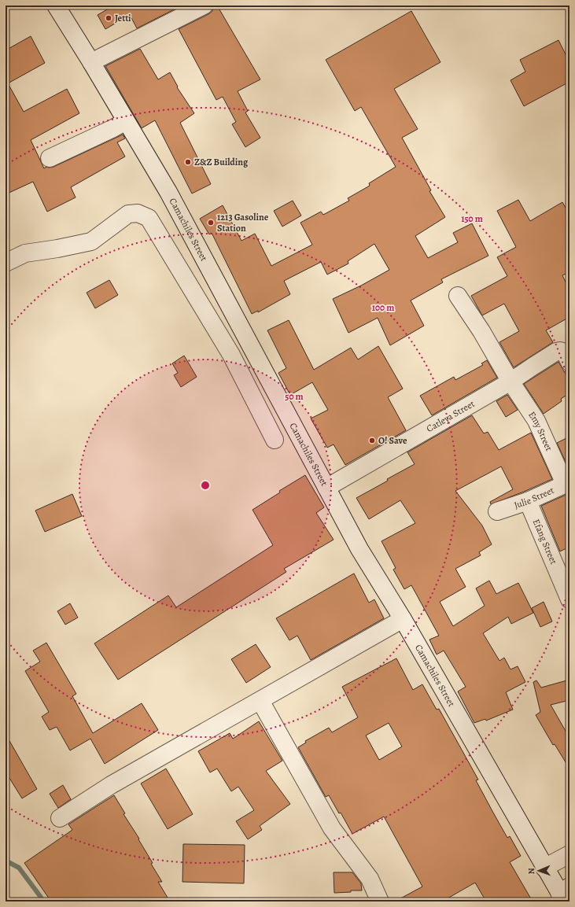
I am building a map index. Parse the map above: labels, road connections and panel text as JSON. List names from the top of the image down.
{
  "streets": {
    "street": [
      "Camachiles Street",
      "Catleya Street",
      "Emy Street",
      "Julie Street",
      "Efang Street"
    ]
  },
  "crossings": [
    ["Camachiles Street", "Catleya Street"],
    ["Catleya Street", "Emy Street"],
    ["Emy Street", "Julie Street"],
    ["Julie Street", "Efang Street"]
  ],
  "places": [
    "Jetti",
    "Z&Z Building",
    "1213 Gasoline Station",
    "O! Save"
  ],
  "north": "left",
  "rings": ["150 m", "100 m", "50 m"]
}
